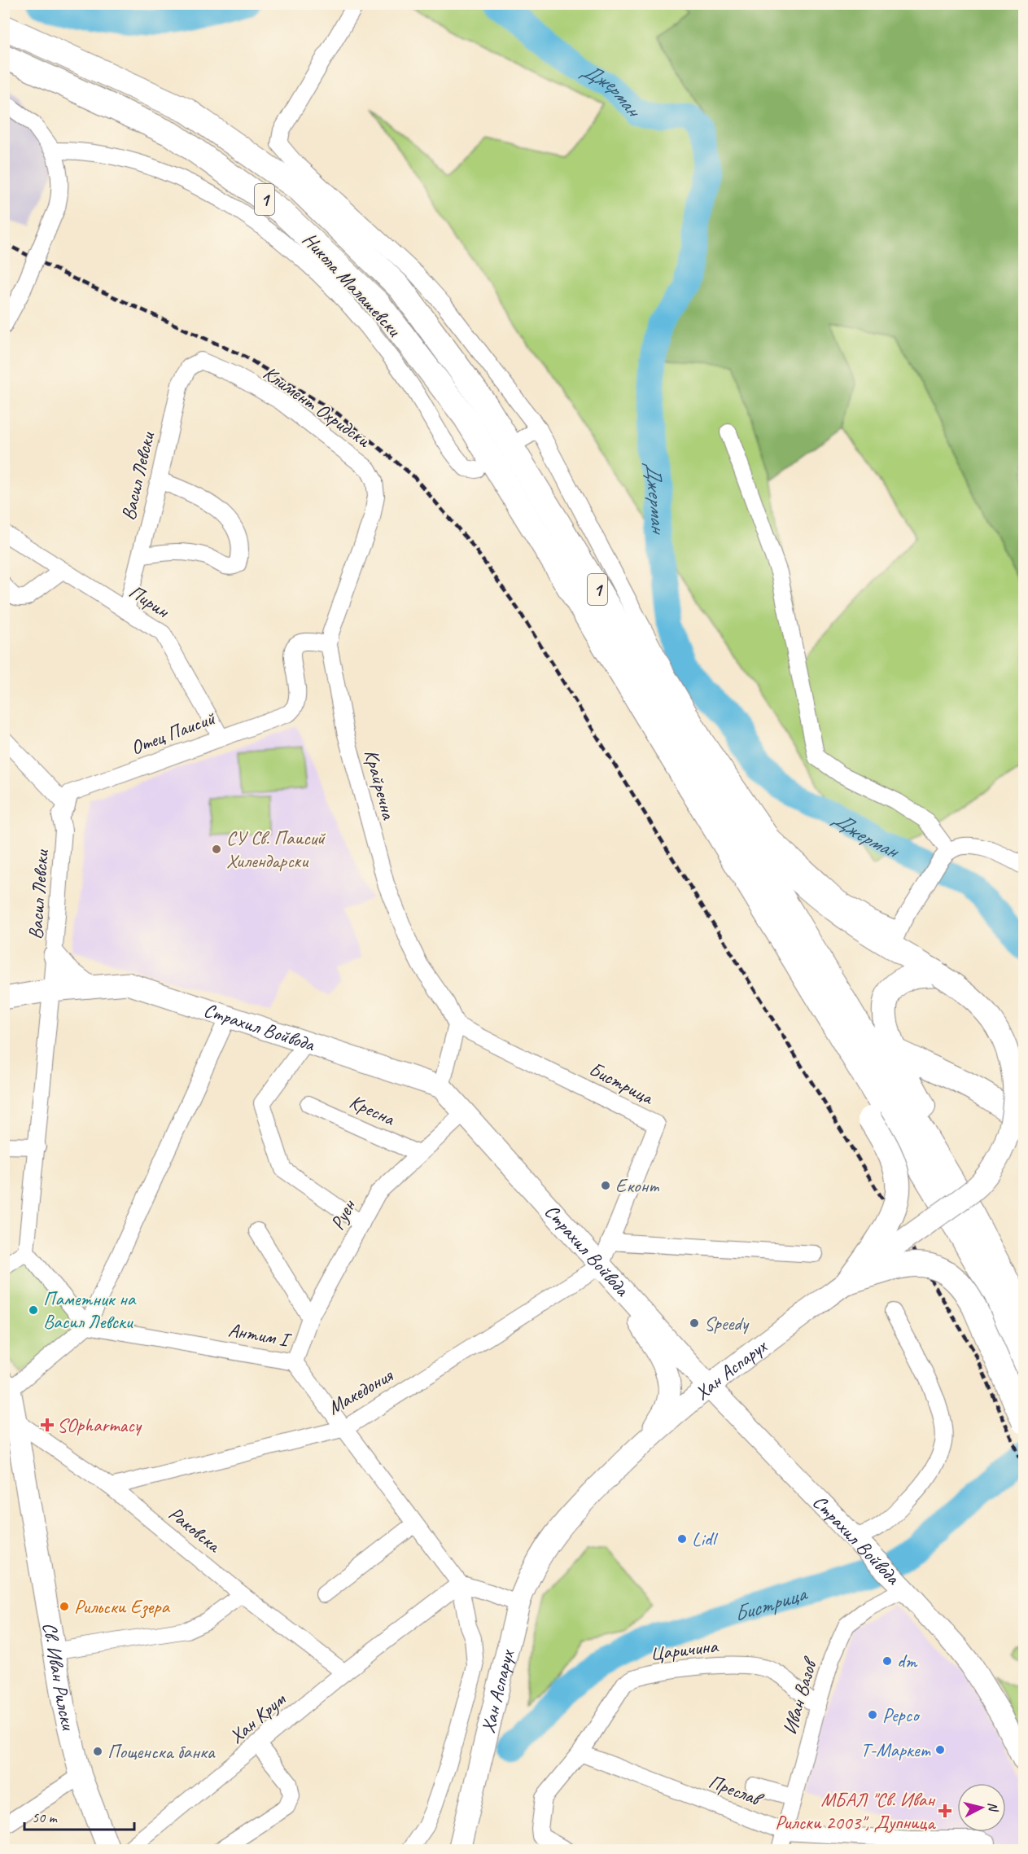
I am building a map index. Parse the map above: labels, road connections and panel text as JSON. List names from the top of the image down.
{
  "streets": {
    "main road": ["1"],
    "street": [
      "Никола Малашевски",
      "Климент Охридски",
      "Васил Левски",
      "Пирин",
      "Отец Паисий",
      "Крайречна",
      "Страхил Войвода",
      "Бистрица",
      "Кресна",
      "Руен",
      "Антим I",
      "Хан Аспарух",
      "Македония",
      "Раковска",
      "Царичина",
      "Св. Иван Рилски",
      "Иван Вазов",
      "Хан Крум",
      "Преслав"
    ]
  },
  "crossings": [
    ["Климент Охридски", "Васил Левски"],
    ["Климент Охридски", "Крайречна"],
    ["Васил Левски", "Пирин"],
    ["Васил Левски", "Отец Паисий"],
    ["Васил Левски", "Страхил Войвода"],
    ["Пирин", "Отец Паисий"],
    ["Отец Паисий", "Крайречна"],
    ["Крайречна", "Бистрица"],
    ["Страхил Войвода", "Бистрица"],
    ["Страхил Войвода", "Руен"],
    ["Страхил Войвода", "Хан Аспарух"],
    ["Страхил Войвода", "Македония"],
    ["Страхил Войвода", "Иван Вазов"],
    ["Бистрица", "Македония"],
    ["Кресна", "Руен"],
    ["Руен", "Антим I"],
    ["Антим I", "Македония"],
    ["Антим I", "Хан Крум"],
    ["Македония", "Раковска"],
    ["Раковска", "Св. Иван Рилски"],
    ["Раковска", "Хан Крум"],
    ["Царичина", "Иван Вазов"],
    ["Царичина", "Преслав"],
    ["Иван Вазов", "Преслав"]
  ],
  "water": ["Джерман", "Бистрица"],
  "places": {
    "other": [
      "СУ Св. Паисий Хилендарски",
      "Еконт",
      "Паметник на Васил Левски",
      "Speedy",
      "Lidl",
      "Рильски Езера",
      "dm",
      "Pepco",
      "Т-Маркет",
      "Пощенска банка"
    ],
    "health": ["SOpharmacy", "МБАЛ \"Св. Иван Рилски 2003\", Дупница"]
  },
  "scale_bar": "50 m",
  "north": "right"
}
